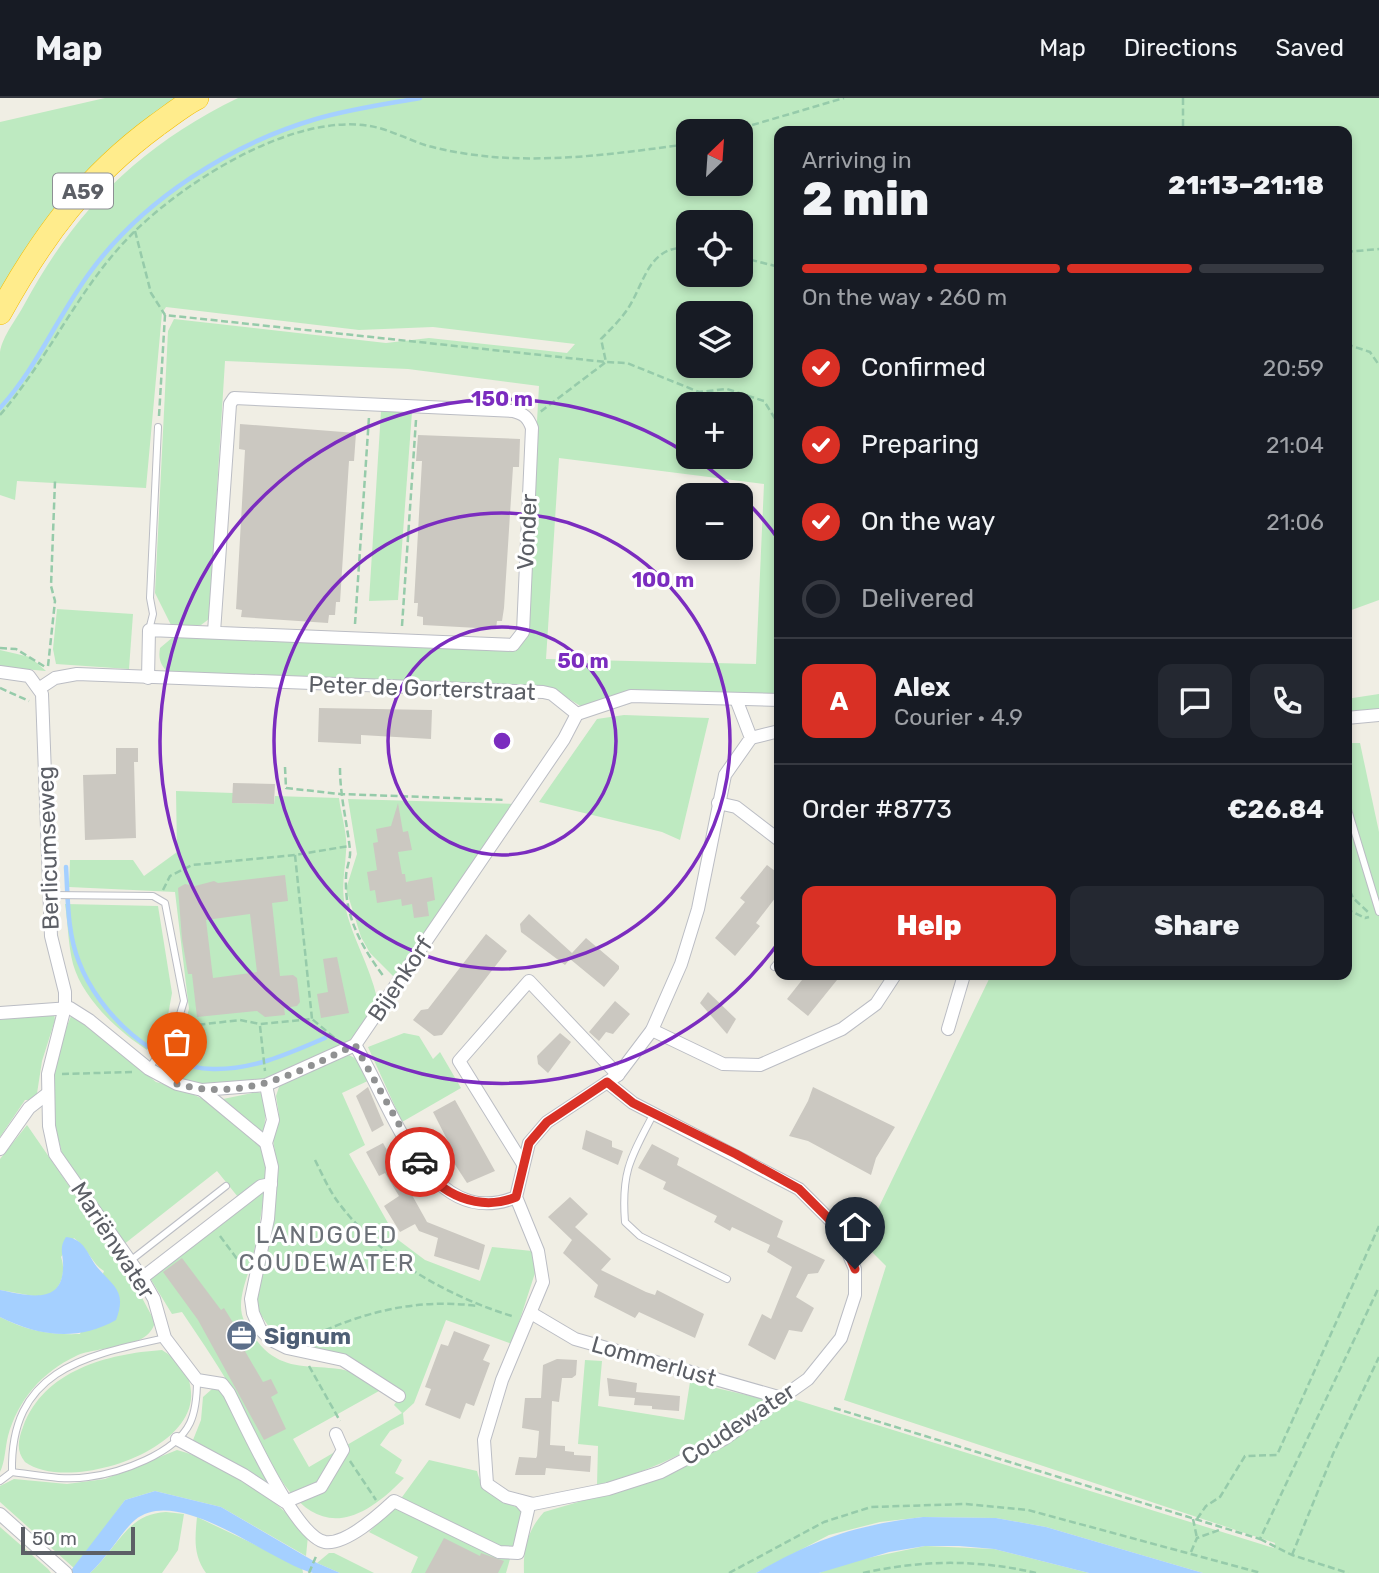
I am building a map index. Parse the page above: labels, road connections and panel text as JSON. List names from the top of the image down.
{
  "streets": {
    "highway": ["A59"],
    "street": [
      "Vonder",
      "Peter de Gorterstraat",
      "Berlicumseweg",
      "Bijenkorf",
      "Mariënwater",
      "Lommerlust",
      "Coudewater"
    ]
  },
  "crossings": [
    ["Peter de Gorterstraat", "Berlicumseweg"],
    ["Peter de Gorterstraat", "Bijenkorf"],
    ["Berlicumseweg", "Mariënwater"],
    ["Lommerlust", "Coudewater"]
  ],
  "districts": ["LANDGOED COUDEWATER"],
  "places": {
    "office": ["Signum"]
  },
  "scale_bar": "50 m",
  "north": "top right",
  "page": {
    "header": "Map",
    "nav": ["Map", "Directions", "Saved"],
    "map_buttons": ["+", "−"],
    "heading": ["2 min", "Arriving in", "21:13–21:18"],
    "panel": [
      "Alex",
      "Courier · 4.9",
      "Order #8773",
      "€26.84"
    ],
    "bar": "On the way · 260 m",
    "list": [
      ["Confirmed", "20:59"],
      ["Preparing", "21:04"],
      ["On the way", "21:06"],
      "Delivered"
    ],
    "round": "A",
    "buttons": ["Help", "Share"],
    "scale": "50 m"
  },
  "rings": ["150 m", "100 m", "50 m"]
}
